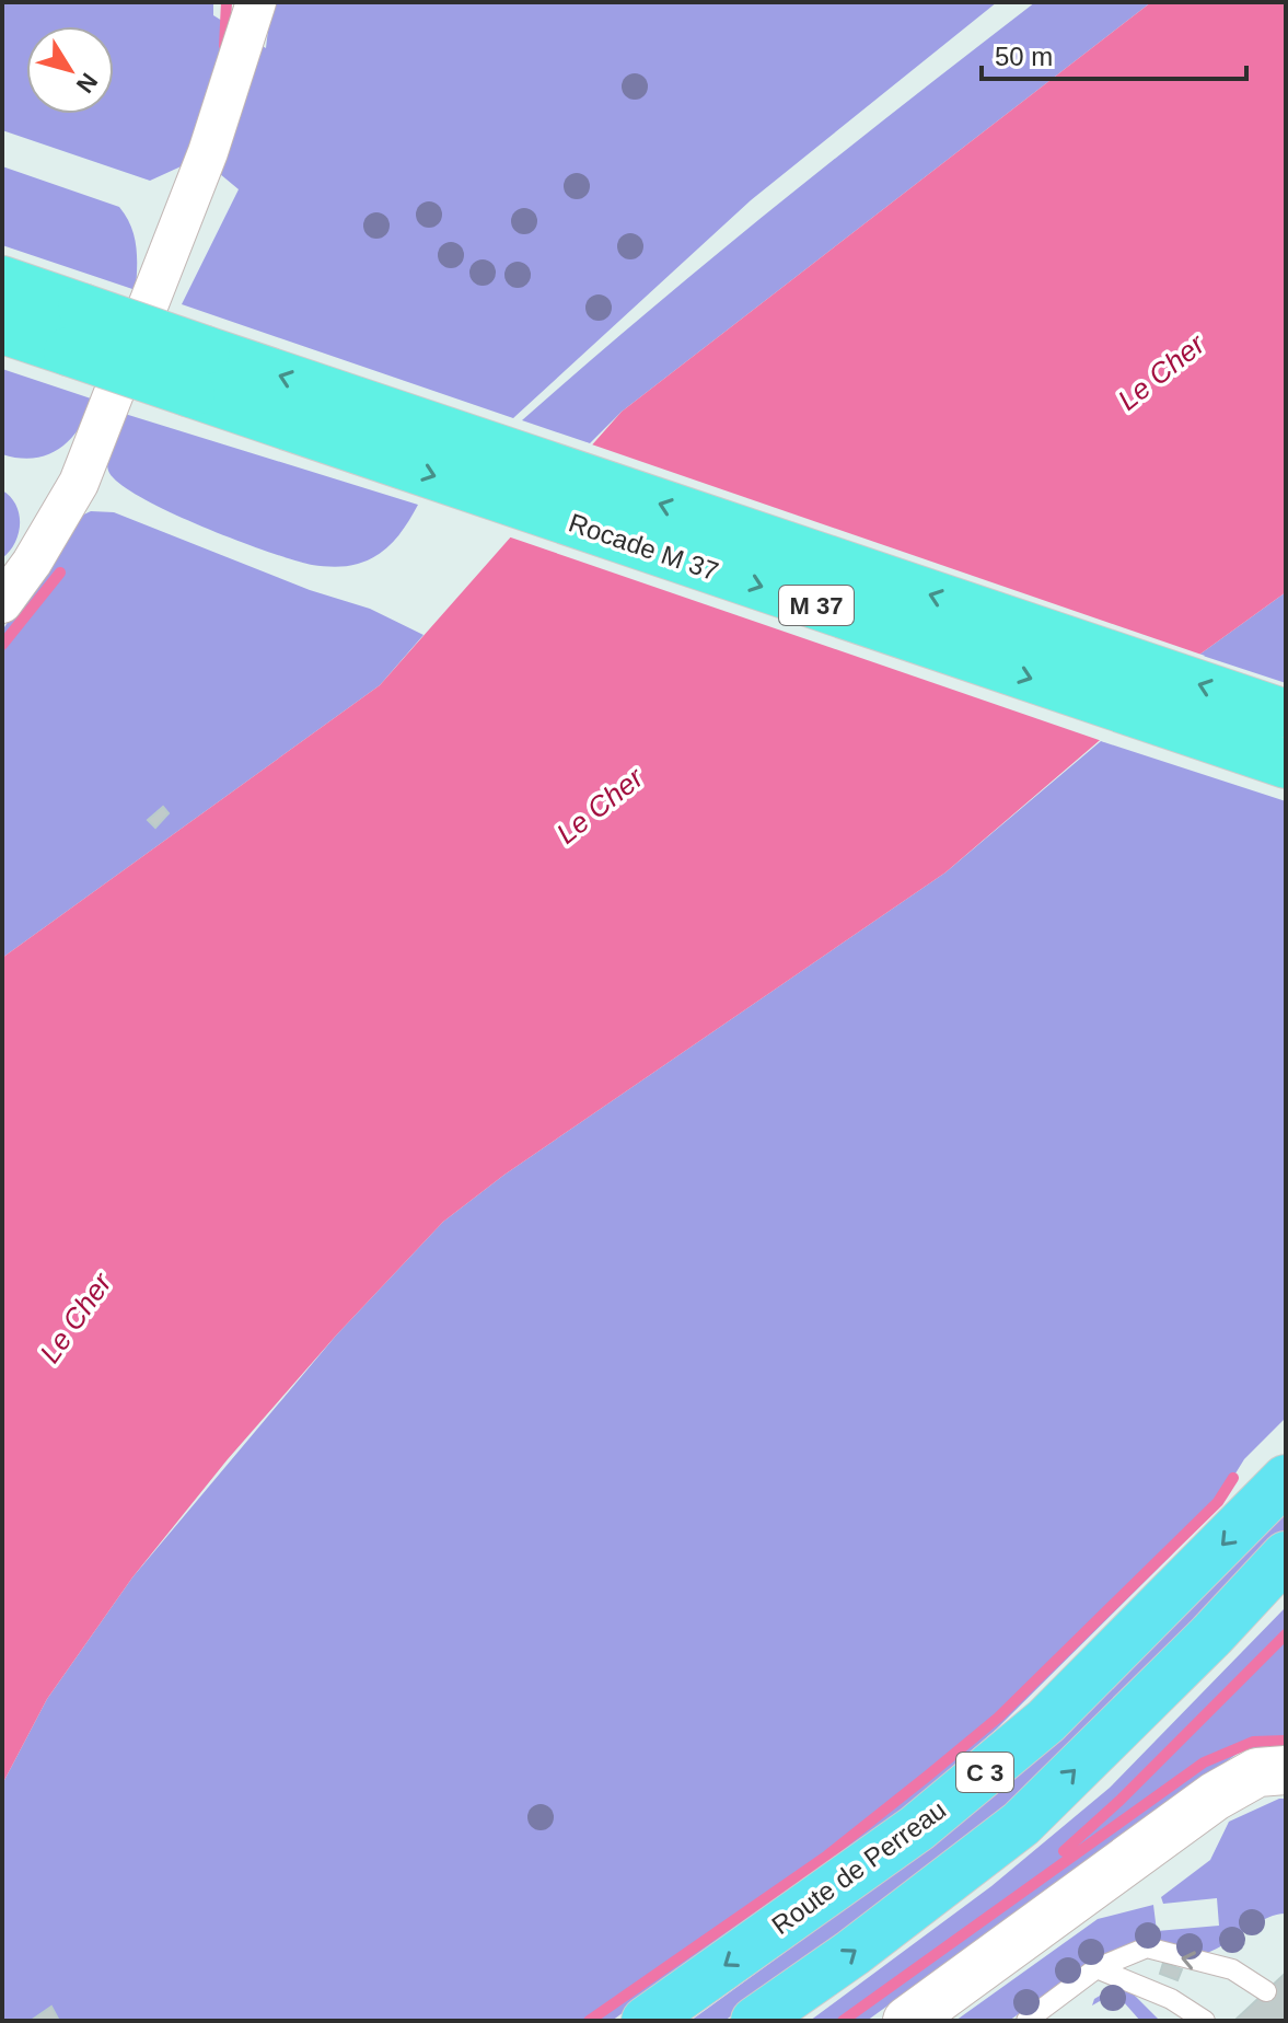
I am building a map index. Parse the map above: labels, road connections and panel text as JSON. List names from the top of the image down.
{
  "streets": {
    "highway": ["Rocade M 37", "M 37"],
    "main road": ["C 3", "Route de Perreau"]
  },
  "water": ["Le Cher"],
  "scale_bar": "50 m",
  "north": "bottom right"
}
